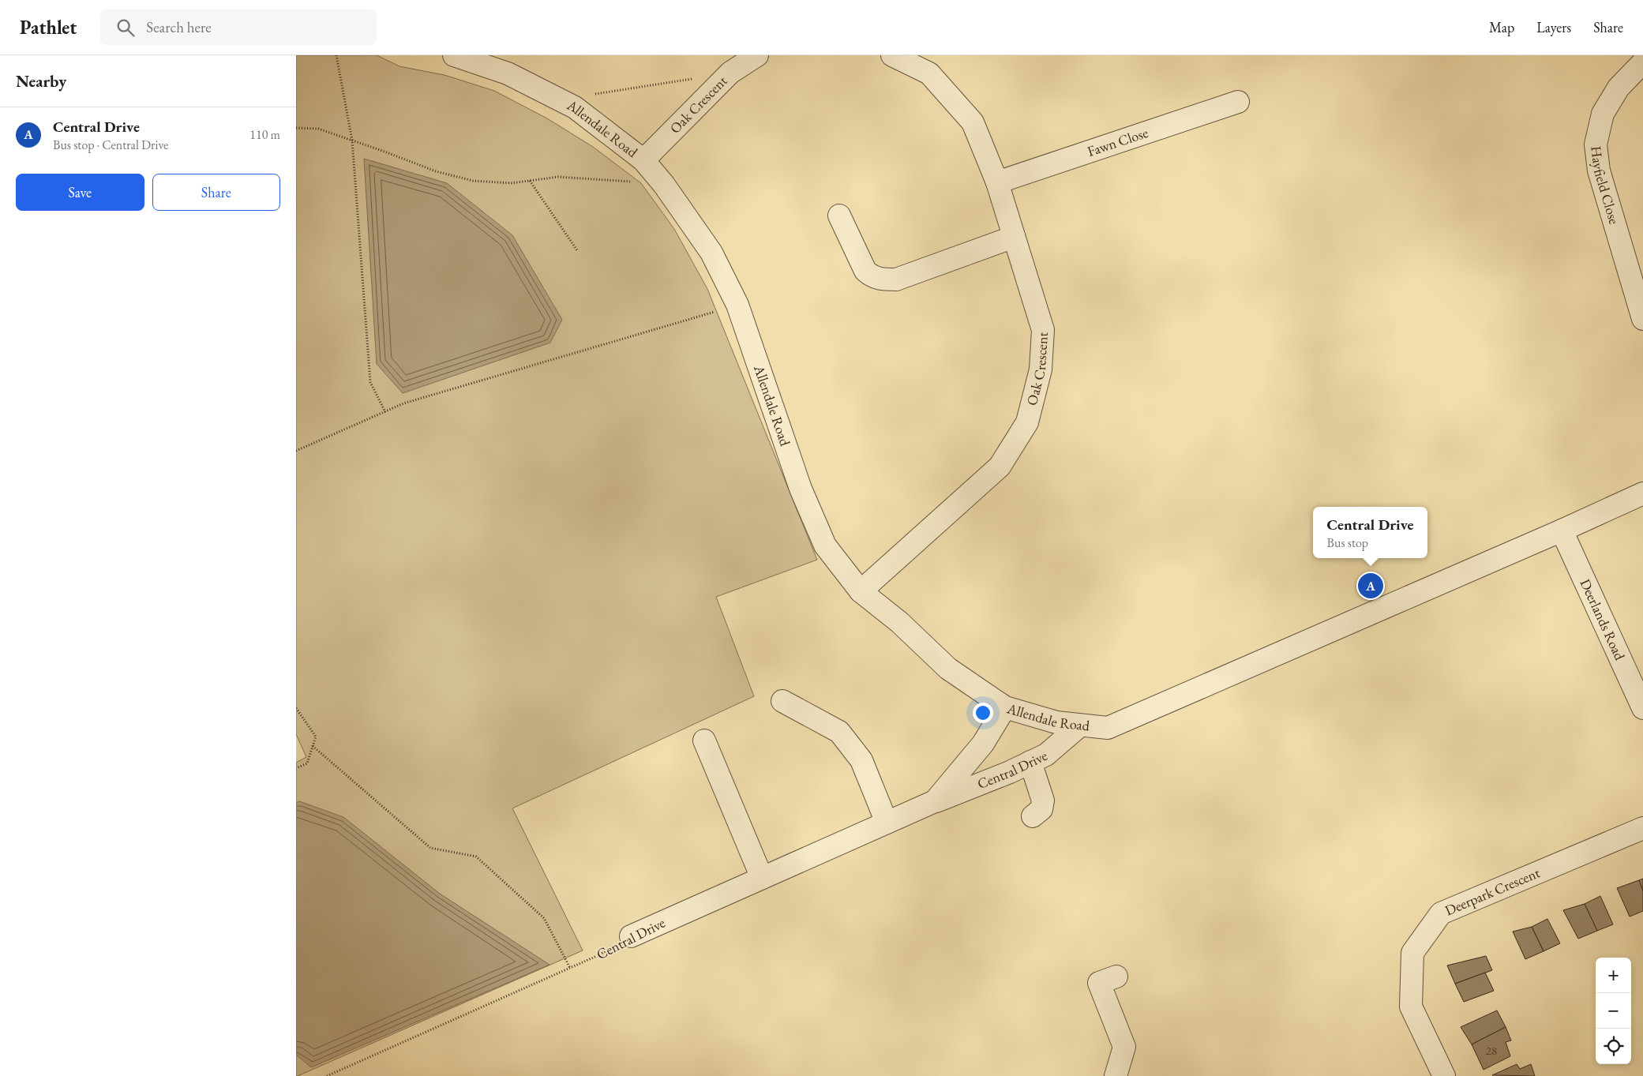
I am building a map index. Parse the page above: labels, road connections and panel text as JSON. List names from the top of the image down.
{
  "streets": {
    "street": [
      "Oak Crescent",
      "Allendale Road",
      "Fawn Close",
      "Hayfield Close",
      "Deerlands Road",
      "Central Drive",
      "Deerpark Crescent"
    ]
  },
  "crossings": [
    ["Oak Crescent", "Allendale Road"],
    ["Oak Crescent", "Fawn Close"],
    ["Allendale Road", "Deerlands Road"],
    ["Allendale Road", "Central Drive"]
  ],
  "house_numbers": ["28"],
  "page": {
    "header": "Pathlet",
    "search": "Search here",
    "nav": ["Map", "Layers", "Share"],
    "heading": "Nearby",
    "list": [
      {
        "mark": "A",
        "name": "Central Drive",
        "note": "Bus stop · Central Drive",
        "value": "110 m"
      }
    ],
    "buttons": ["Save", "Share"],
    "popup": ["Central Drive", "Bus stop"],
    "pins": "A",
    "map_buttons": ["+", "−"]
  }
}
